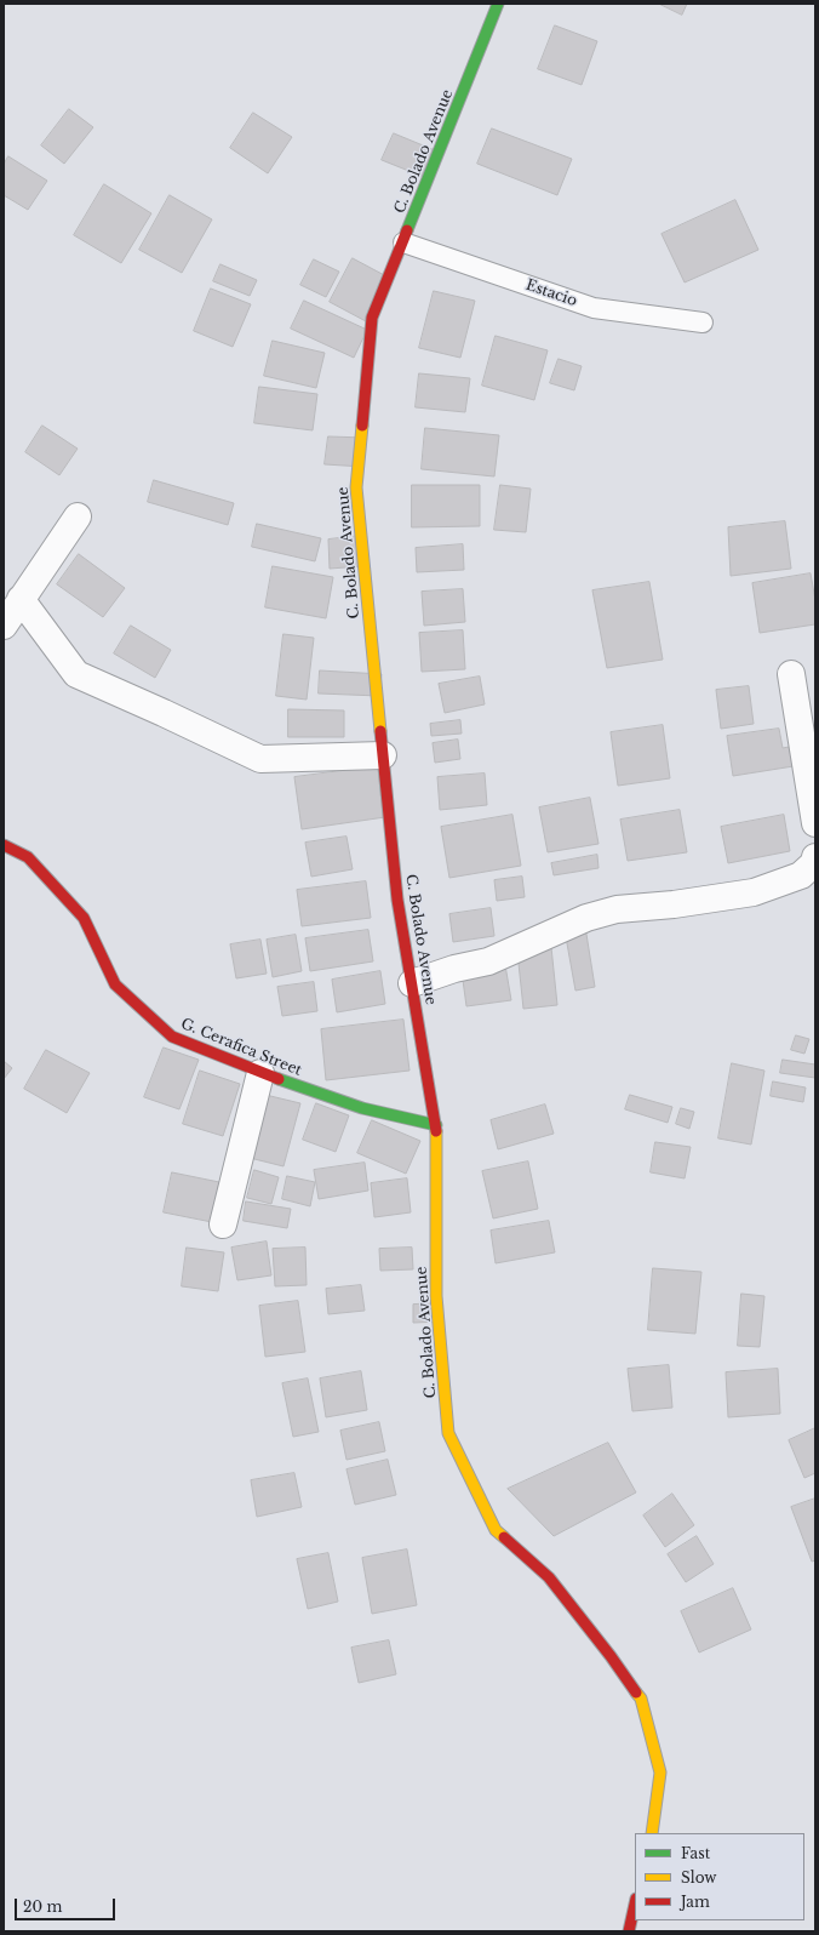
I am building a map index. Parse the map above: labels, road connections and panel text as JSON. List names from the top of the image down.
{
  "streets": {
    "street": ["C. Bolado Avenue", "G. Cerafica Street"],
    "lane": ["Estacio"]
  },
  "crossings": [
    ["C. Bolado Avenue", "Estacio"],
    ["C. Bolado Avenue", "G. Cerafica Street"]
  ],
  "legend": ["Fast", "Slow", "Jam"],
  "scale_bar": "20 m"
}
